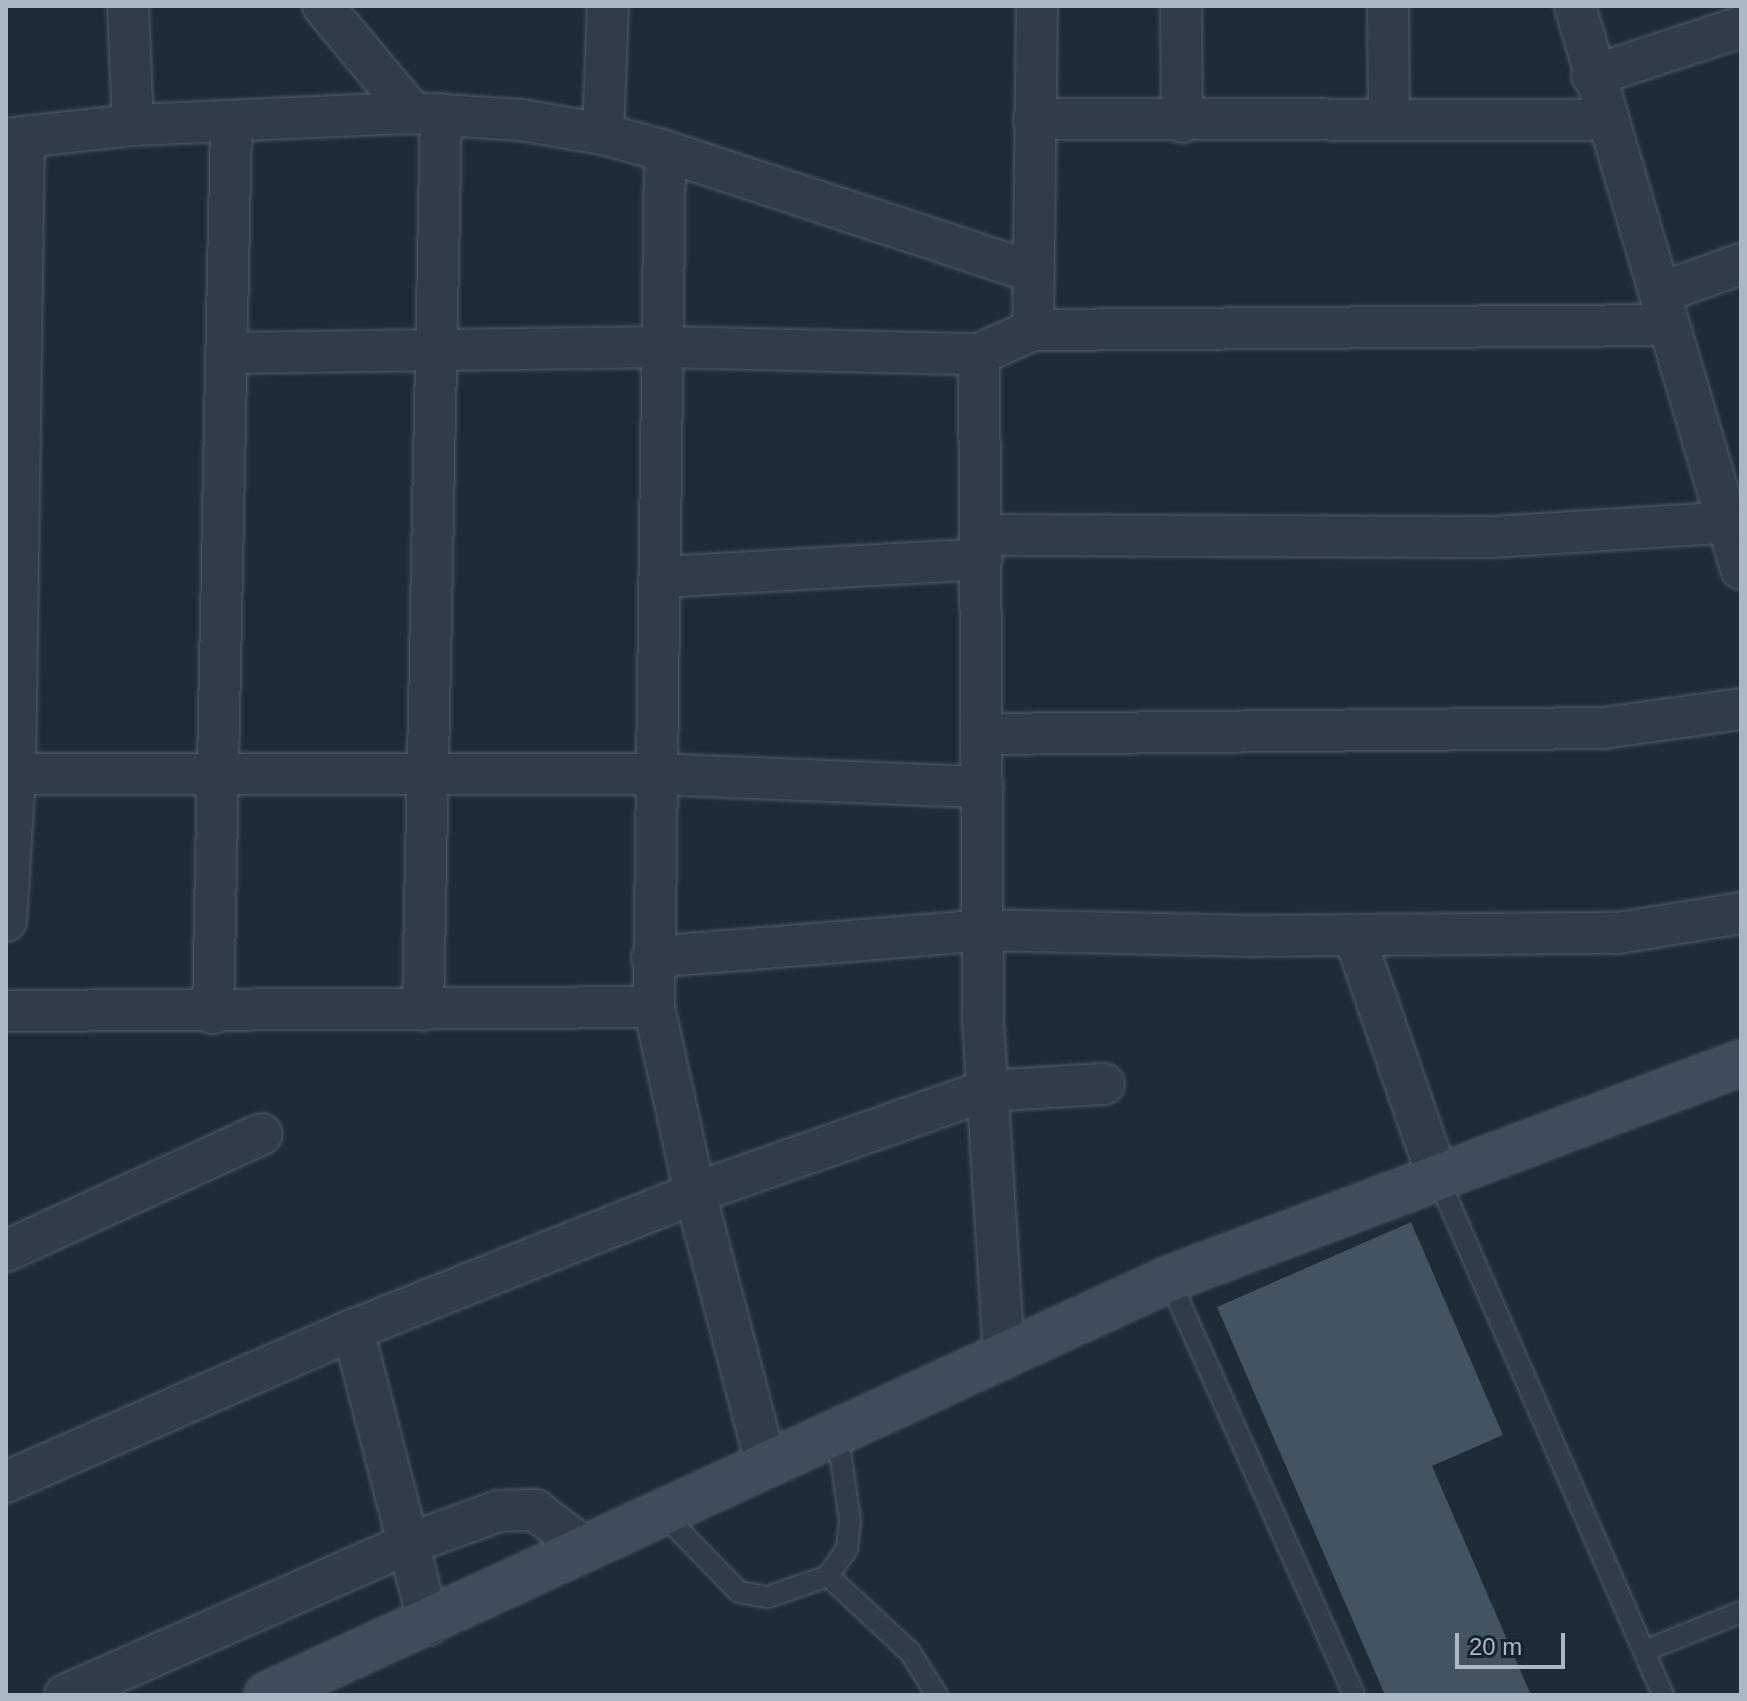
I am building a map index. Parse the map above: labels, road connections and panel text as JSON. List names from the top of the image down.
{
  "scale_bar": "20 m"
}
